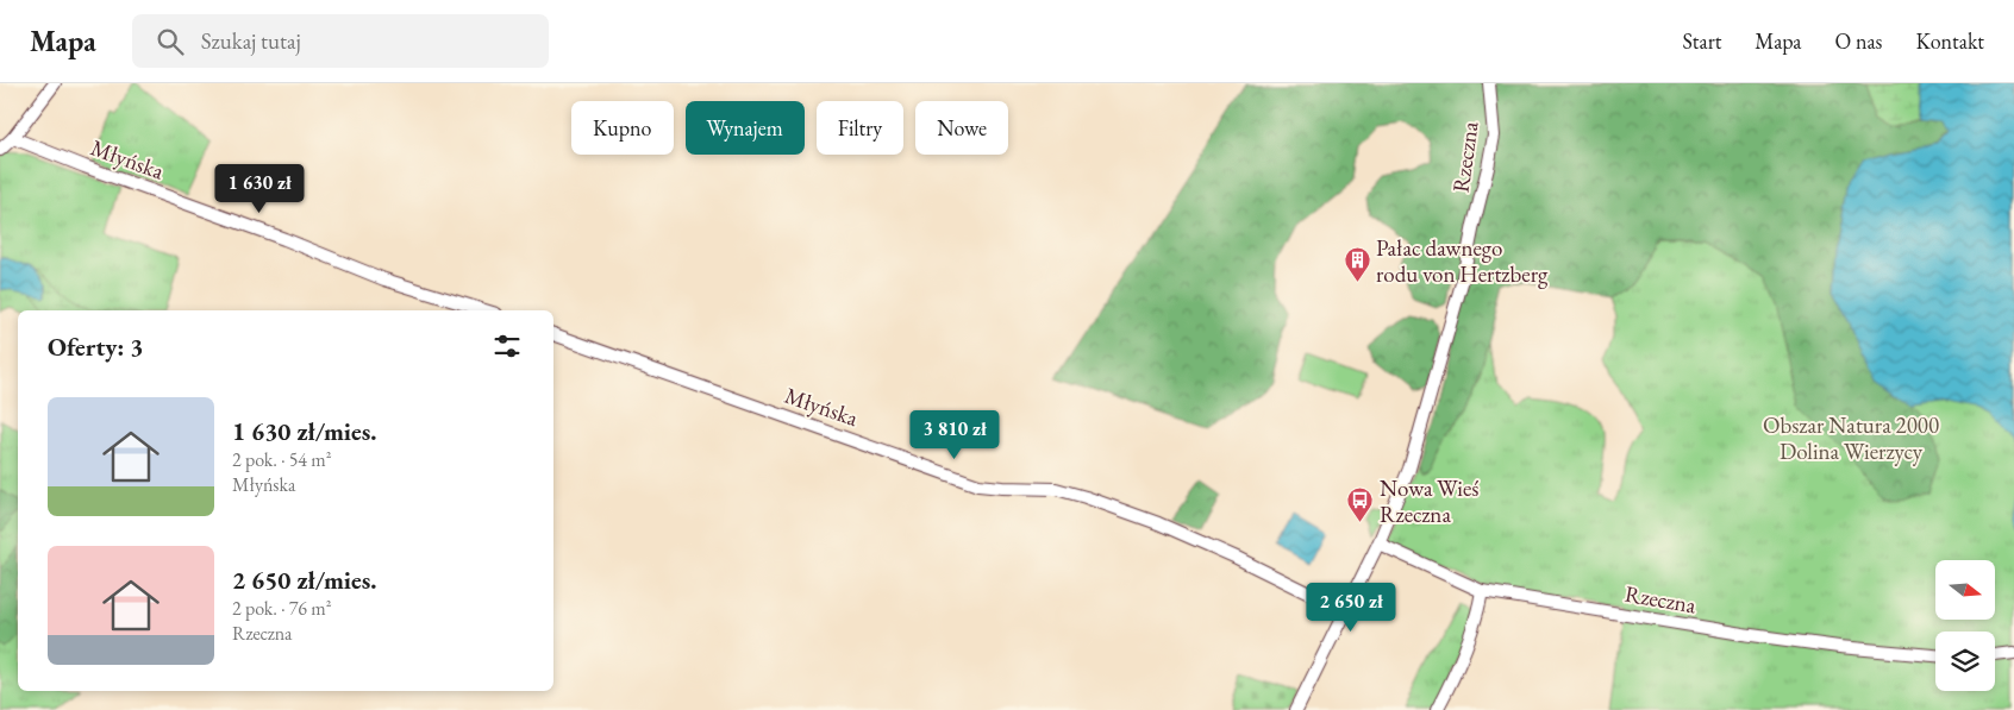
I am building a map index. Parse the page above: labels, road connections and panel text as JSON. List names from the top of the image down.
{
  "streets": {
    "street": ["Rzeczna", "Młyńska"]
  },
  "crossings": [
    ["Rzeczna", "Młyńska"]
  ],
  "parks": ["Obszar Natura 2000 Dolina Wierzycy"],
  "places": {
    "building": ["Pałac dawnego rodu von Hertzberg"],
    "bus stop": ["Nowa Wieś Rzeczna"]
  },
  "north": "right",
  "page": {
    "header": "Mapa",
    "search": "Szukaj tutaj",
    "nav": [
      "Start",
      "Mapa",
      "O nas",
      "Kontakt"
    ],
    "chip": [
      "Kupno",
      "Wynajem",
      "Filtry",
      "Nowe"
    ],
    "price": ["1 630 zł", "3 810 zł", "2 650 zł"],
    "heading": "Oferty: 3",
    "list": [
      {
        "name": "1 630 zł/mies.",
        "note": "2 pok. · 54 m² · Młyńska"
      },
      {
        "name": "2 650 zł/mies.",
        "note": "2 pok. · 76 m² · Rzeczna"
      }
    ]
  }
}
